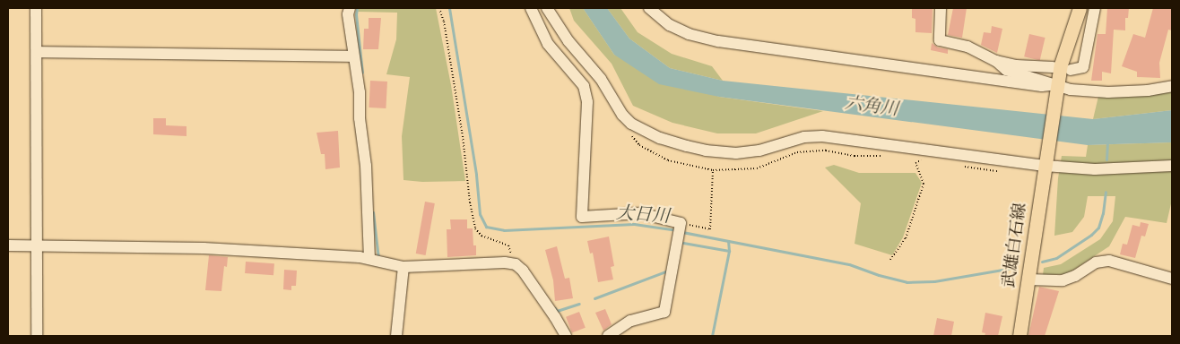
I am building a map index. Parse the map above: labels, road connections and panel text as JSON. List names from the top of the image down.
{
  "streets": {
    "main road": ["武雄白石線"]
  },
  "water": ["六角川", "大日川"]
}
